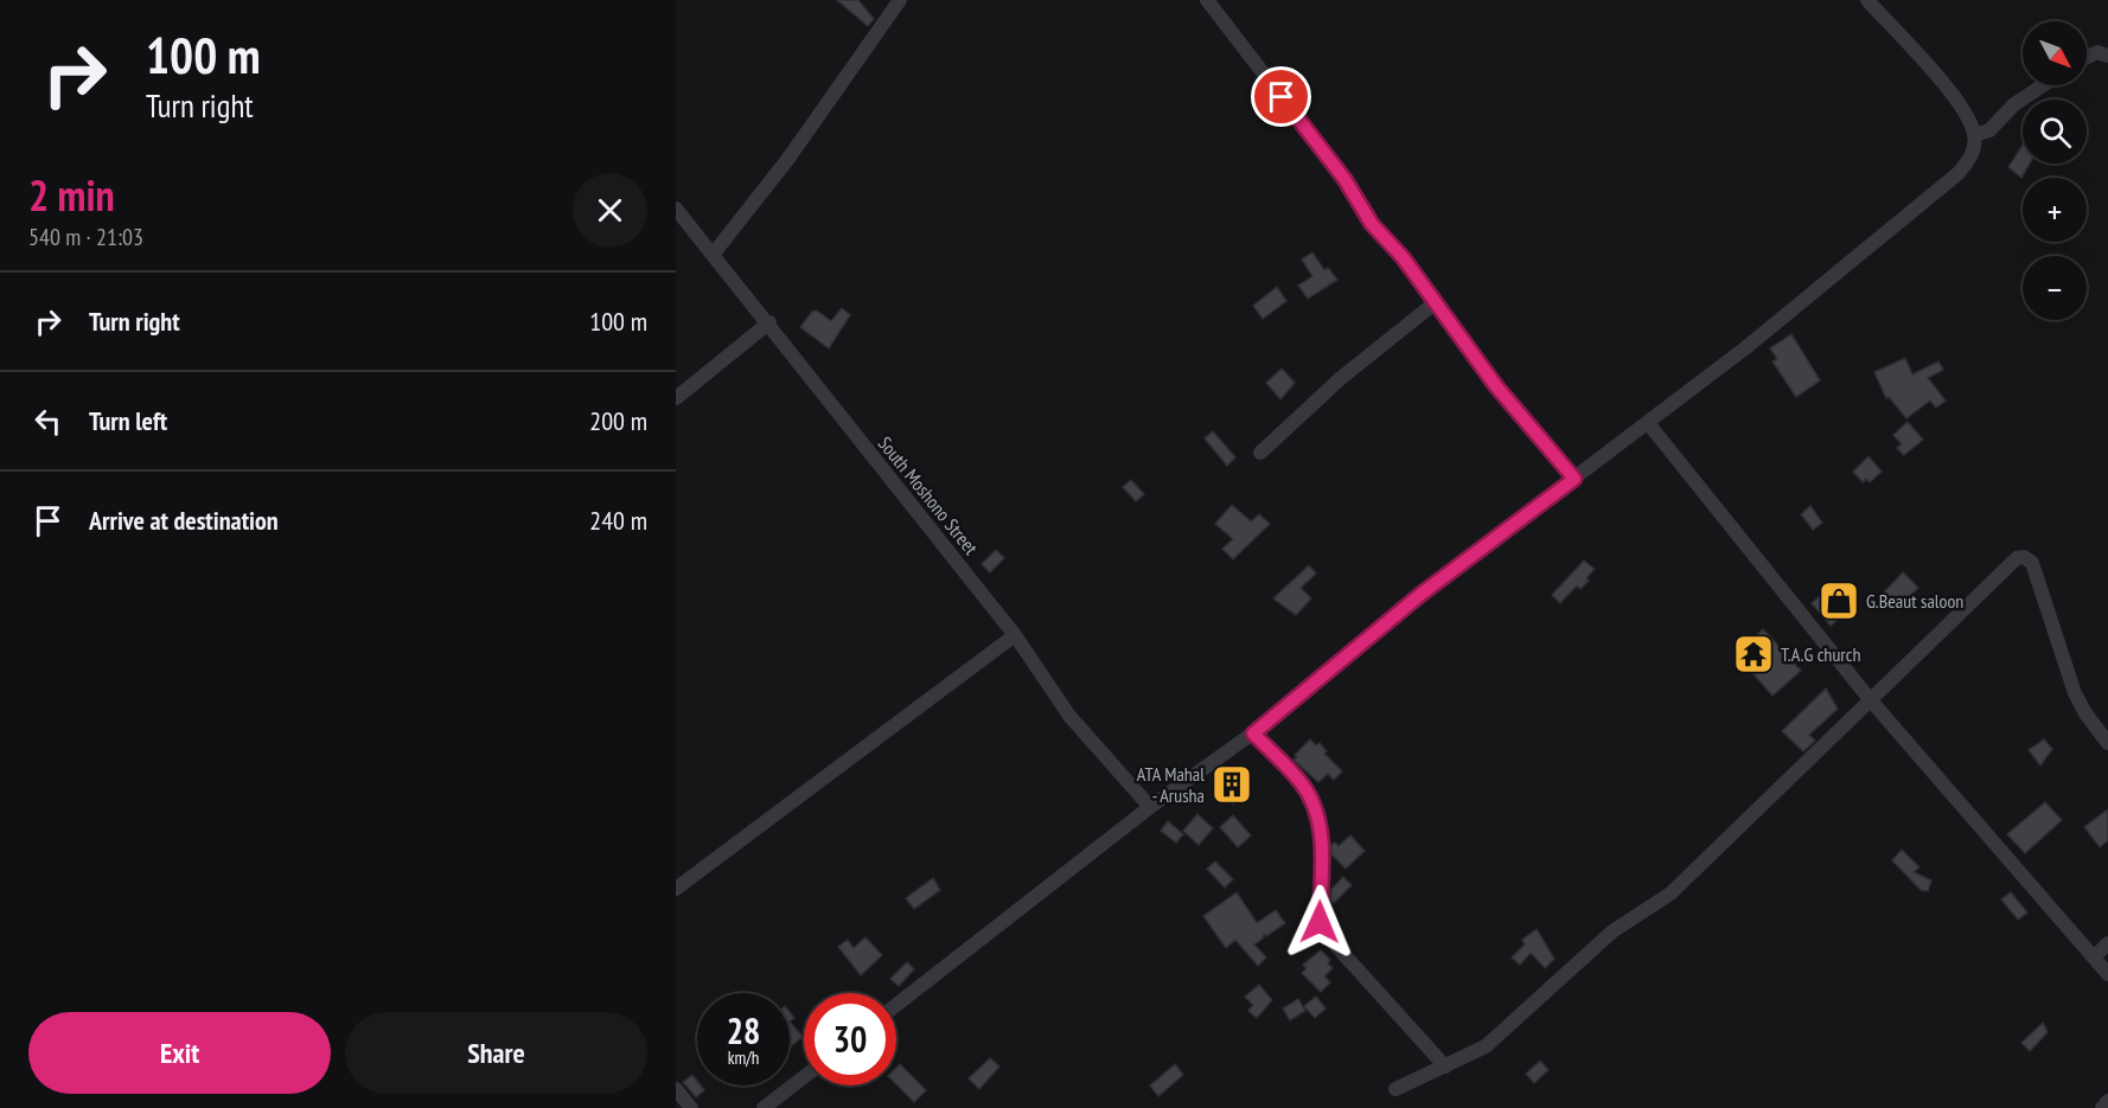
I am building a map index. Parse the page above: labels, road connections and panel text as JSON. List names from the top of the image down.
{
  "streets": {
    "street": ["South Moshono Street"]
  },
  "places": {
    "shop": ["G.Beaut saloon"],
    "temple": ["T.A.G church"],
    "building": ["ATA Mahal - Arusha"]
  },
  "north": "bottom right",
  "page": {
    "turn": ["100 m", "Turn right"],
    "map_buttons": ["+", "−"],
    "heading": ["2 min", "540 m · 21:03"],
    "list": [
      {
        "name": "Turn right",
        "value": "100 m"
      },
      {
        "name": "Turn left",
        "value": "200 m"
      },
      {
        "name": "Arrive at destination",
        "value": "240 m"
      }
    ],
    "speed": "28 km/h",
    "limit": "30",
    "buttons": ["Exit", "Share"]
  }
}
